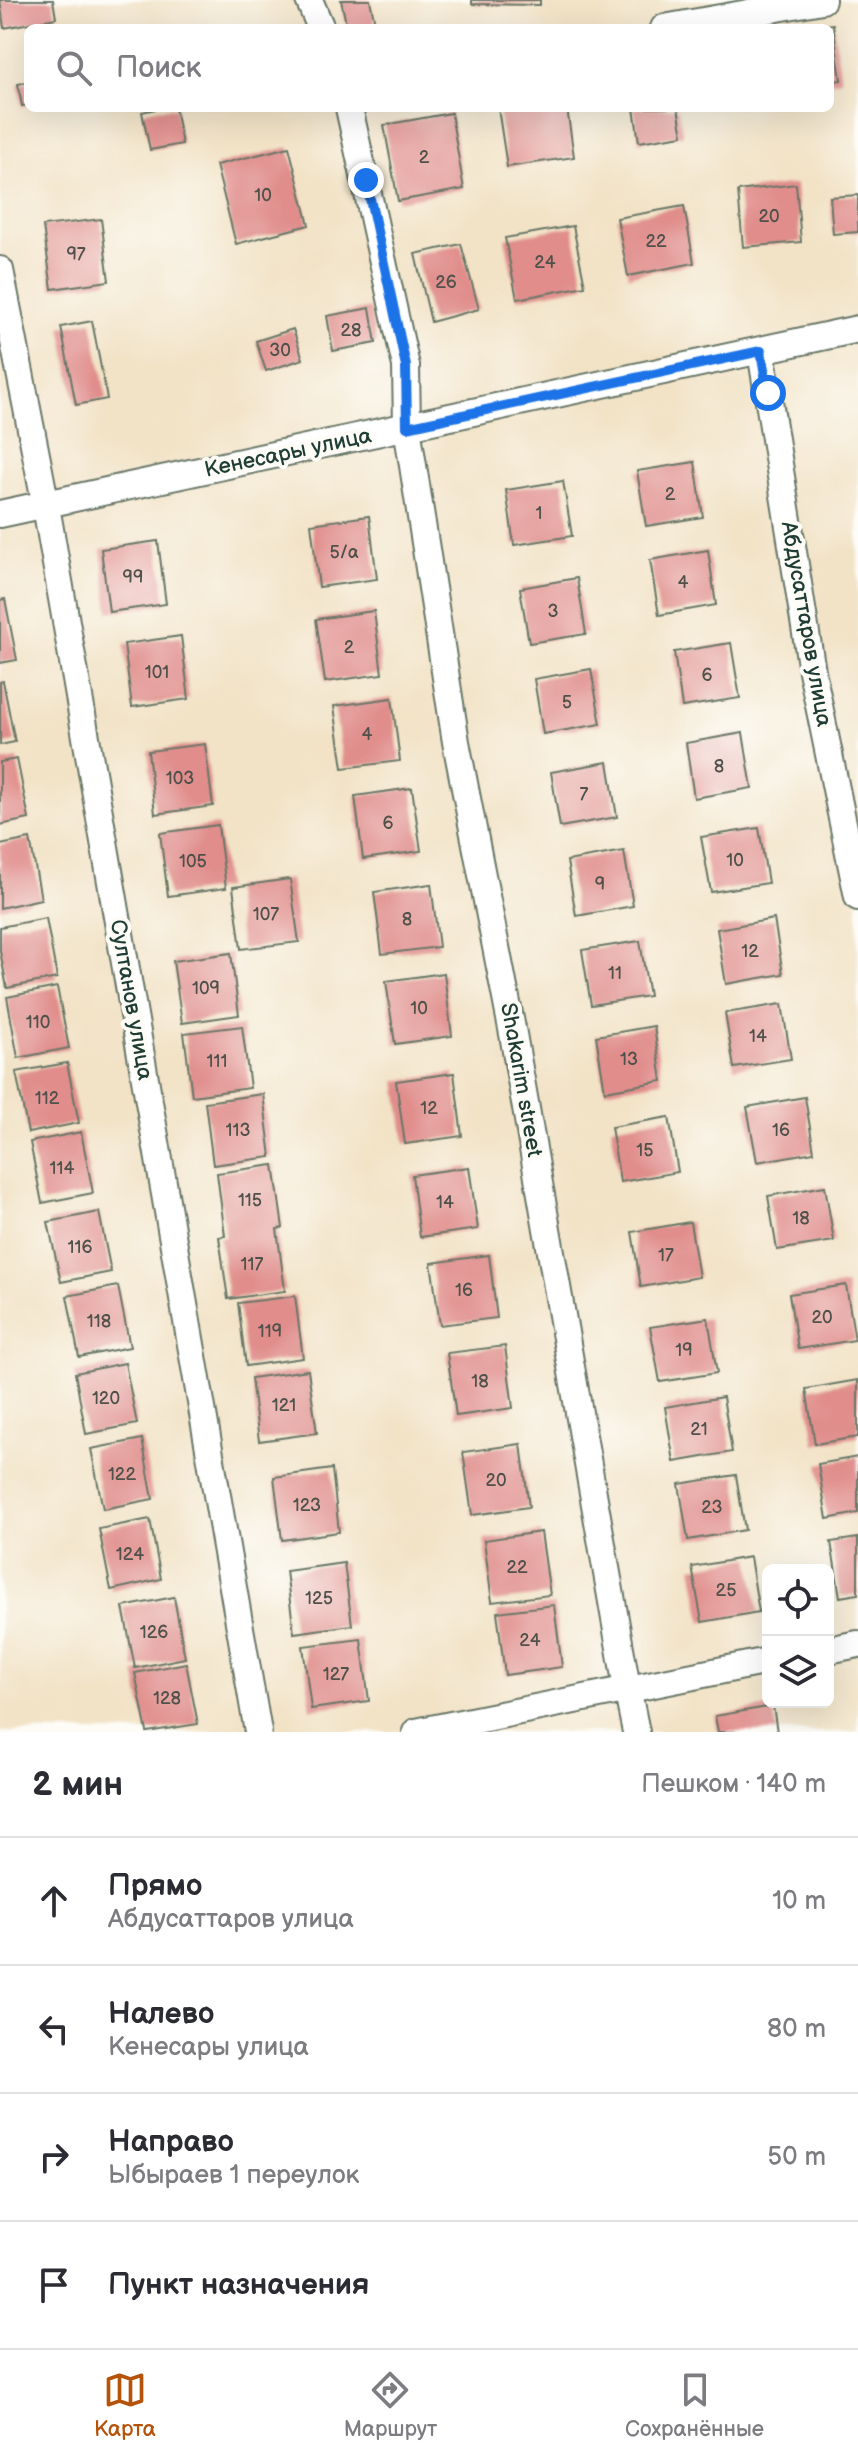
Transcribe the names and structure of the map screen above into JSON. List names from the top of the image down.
{
  "streets": {
    "street": [
      "Кенесары улица",
      "Абдусаттаров улица",
      "Султанов улица",
      "Shakarim street"
    ]
  },
  "crossings": [
    ["Кенесары улица", "Абдусаттаров улица"],
    ["Кенесары улица", "Султанов улица"],
    ["Кенесары улица", "Shakarim street"]
  ],
  "house_numbers": [
    "2",
    "10",
    "20",
    "22",
    "97",
    "24",
    "26",
    "28",
    "30",
    "2",
    "1",
    "5/а",
    "99",
    "4",
    "3",
    "2",
    "101",
    "6",
    "5",
    "4",
    "8",
    "103",
    "7",
    "6",
    "10",
    "105",
    "9",
    "107",
    "8",
    "12",
    "11",
    "109",
    "10",
    "110",
    "14",
    "13",
    "111",
    "112",
    "12",
    "113",
    "16",
    "15",
    "114",
    "115",
    "14",
    "18",
    "116",
    "17",
    "117",
    "16",
    "20",
    "118",
    "119",
    "19",
    "18",
    "120",
    "121",
    "21",
    "122",
    "20",
    "123",
    "23",
    "124",
    "22",
    "25",
    "125",
    "126",
    "24",
    "127",
    "128"
  ],
  "page": {
    "search": "Поиск",
    "heading": ["2 мин", "Пешком · 140 m"],
    "list": [
      ["Прямо", "Абдусаттаров улица", "10 m"],
      ["Налево", "Кенесары улица", "80 m"],
      ["Направо", "Ыбыраев 1 переулок", "50 m"],
      "Пункт назначения"
    ],
    "nav": ["Карта", "Маршрут", "Сохранённые"]
  }
}
